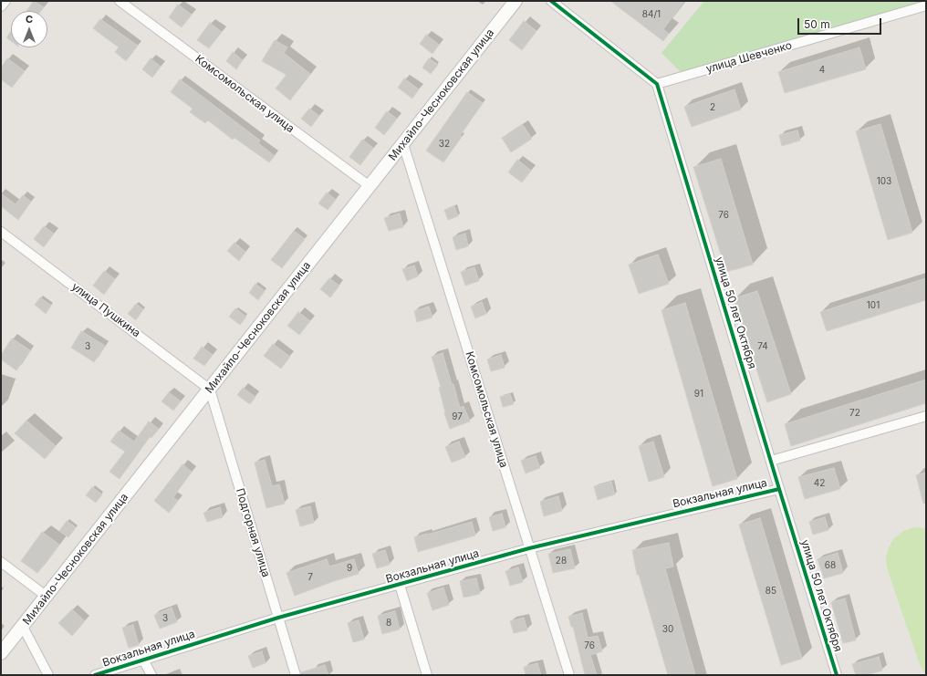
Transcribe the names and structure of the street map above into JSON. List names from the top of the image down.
{
  "streets": {
    "main road": ["Михайло-Чесноковская улица"],
    "street": [
      "улица Шевченко",
      "Комсомольская улица",
      "улица Пушкина",
      "улица 50 лет Октября",
      "Вокзальная улица",
      "Подгорная улица"
    ]
  },
  "crossings": [
    ["улица Шевченко", "улица 50 лет Октября"],
    ["Комсомольская улица", "Михайло-Чесноковская улица"],
    ["Комсомольская улица", "Вокзальная улица"],
    ["Михайло-Чесноковская улица", "улица Пушкина"],
    ["Михайло-Чесноковская улица", "Подгорная улица"],
    ["улица Пушкина", "Подгорная улица"],
    ["улица 50 лет Октября", "Вокзальная улица"],
    ["Вокзальная улица", "Подгорная улица"]
  ],
  "house_numbers": [
    "84/1",
    "4",
    "2",
    "32",
    "103",
    "76",
    "101",
    "3",
    "74",
    "91",
    "72",
    "97",
    "42",
    "28",
    "68",
    "9",
    "7",
    "85",
    "3",
    "8",
    "30",
    "76"
  ],
  "scale_bar": "50 m",
  "north": "top"
}
